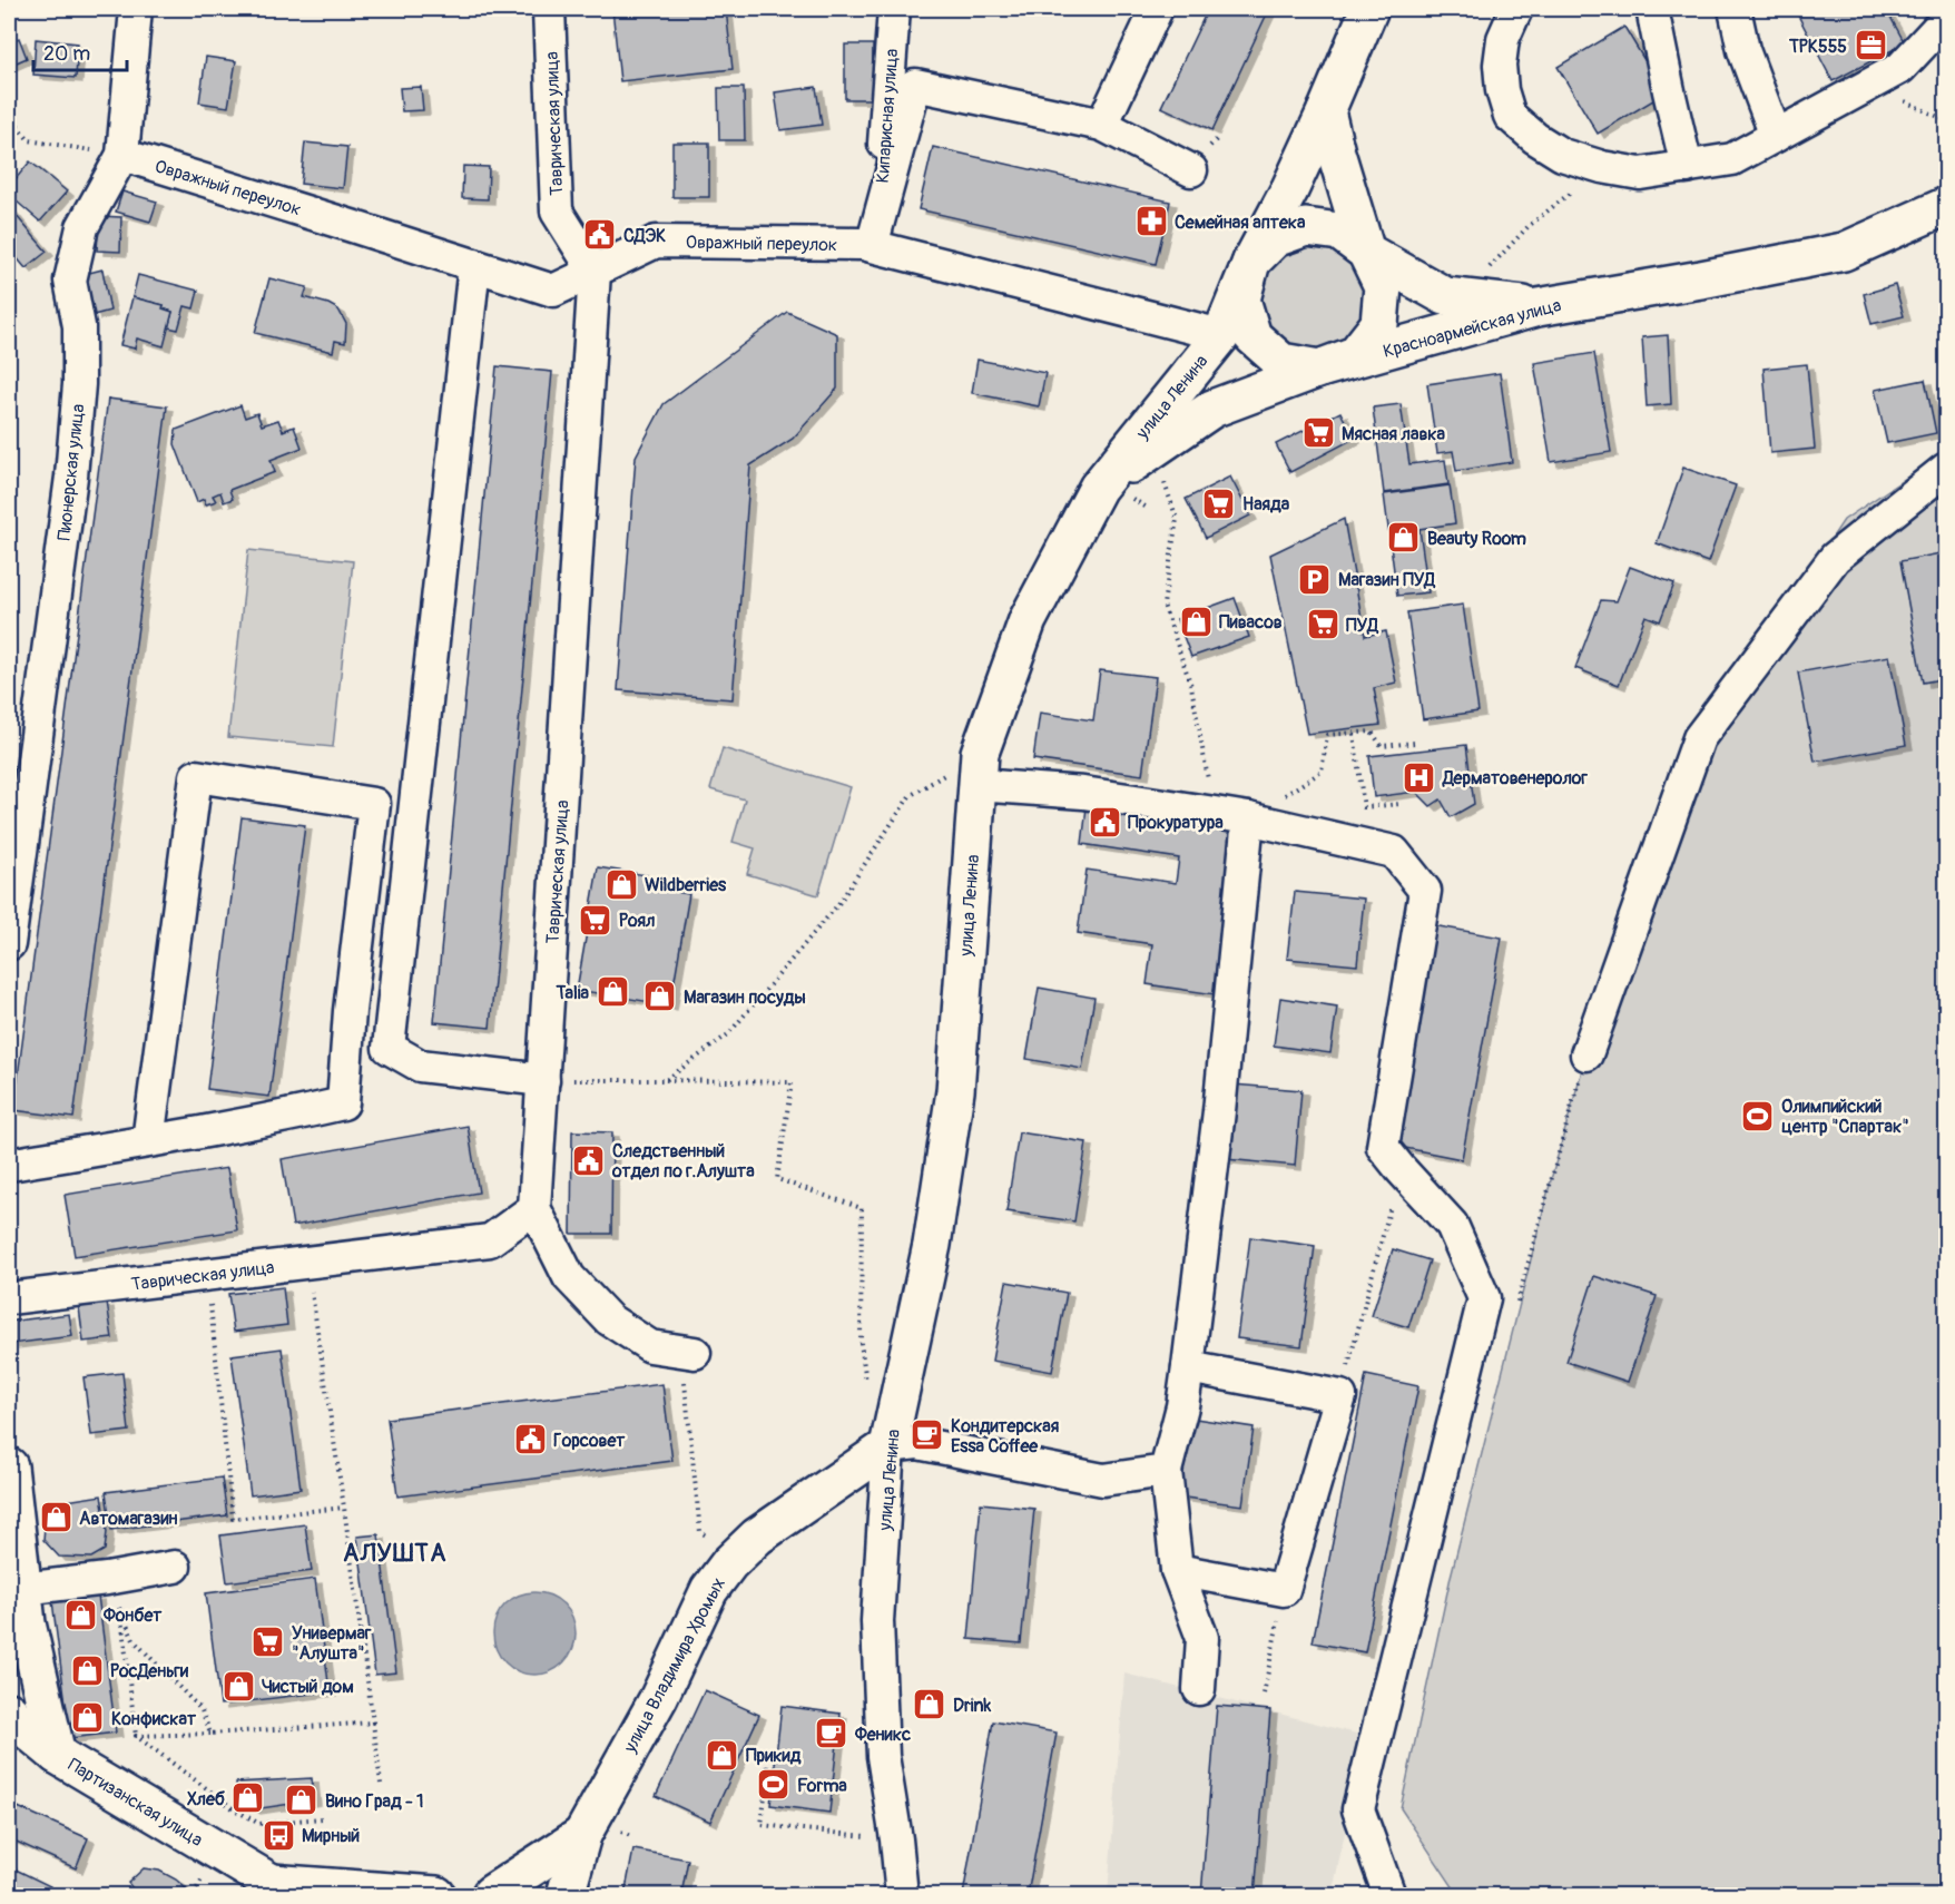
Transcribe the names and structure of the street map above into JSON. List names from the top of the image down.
{
  "streets": {
    "main road": [
      "Красноармейская улица",
      "улица Ленина",
      "улица Владимира Хромых",
      "Партизанская улица"
    ],
    "street": [
      "Кипарисная улица",
      "Таврическая улица",
      "Овражный переулок",
      "Пионерская улица"
    ]
  },
  "crossings": [
    ["Кипарисная улица", "Овражный переулок"],
    ["Таврическая улица", "Овражный переулок"],
    ["Овражный переулок", "улица Ленина"],
    ["Овражный переулок", "Пионерская улица"],
    ["Красноармейская улица", "улица Ленина"],
    ["улица Ленина", "улица Владимира Хромых"]
  ],
  "districts": ["АЛУШТА"],
  "places": {
    "office": ["ТРК555"],
    "pharmacy": ["Семейная аптека"],
    "public building": [
      "СДЭК",
      "Прокуратура",
      "Следственный отдел по г.Алушта",
      "Горсовет"
    ],
    "supermarket": [
      "Мясная лавка",
      "Наяда",
      "ПУД",
      "Роял",
      "Универмаг \"Алушта\""
    ],
    "shop": [
      "Beauty Room",
      "Пивасов",
      "Wildberries",
      "Talia",
      "Магазин посуды",
      "Автомагазин",
      "Фонбет",
      "РосДеньги",
      "Чистый дом",
      "Drink",
      "Конфискат",
      "Прикид",
      "Хлеб",
      "Вино Град - 1"
    ],
    "parking": ["Магазин ПУД"],
    "hospital": ["Дерматовенеролог"],
    "sports": ["Олимпийский центр \"Спартак\"", "Forma"],
    "cafe": ["Кондитерская Essa Coffee", "Феникс"],
    "bus stop": ["Мирный"]
  },
  "scale_bar": "20 m"
}
